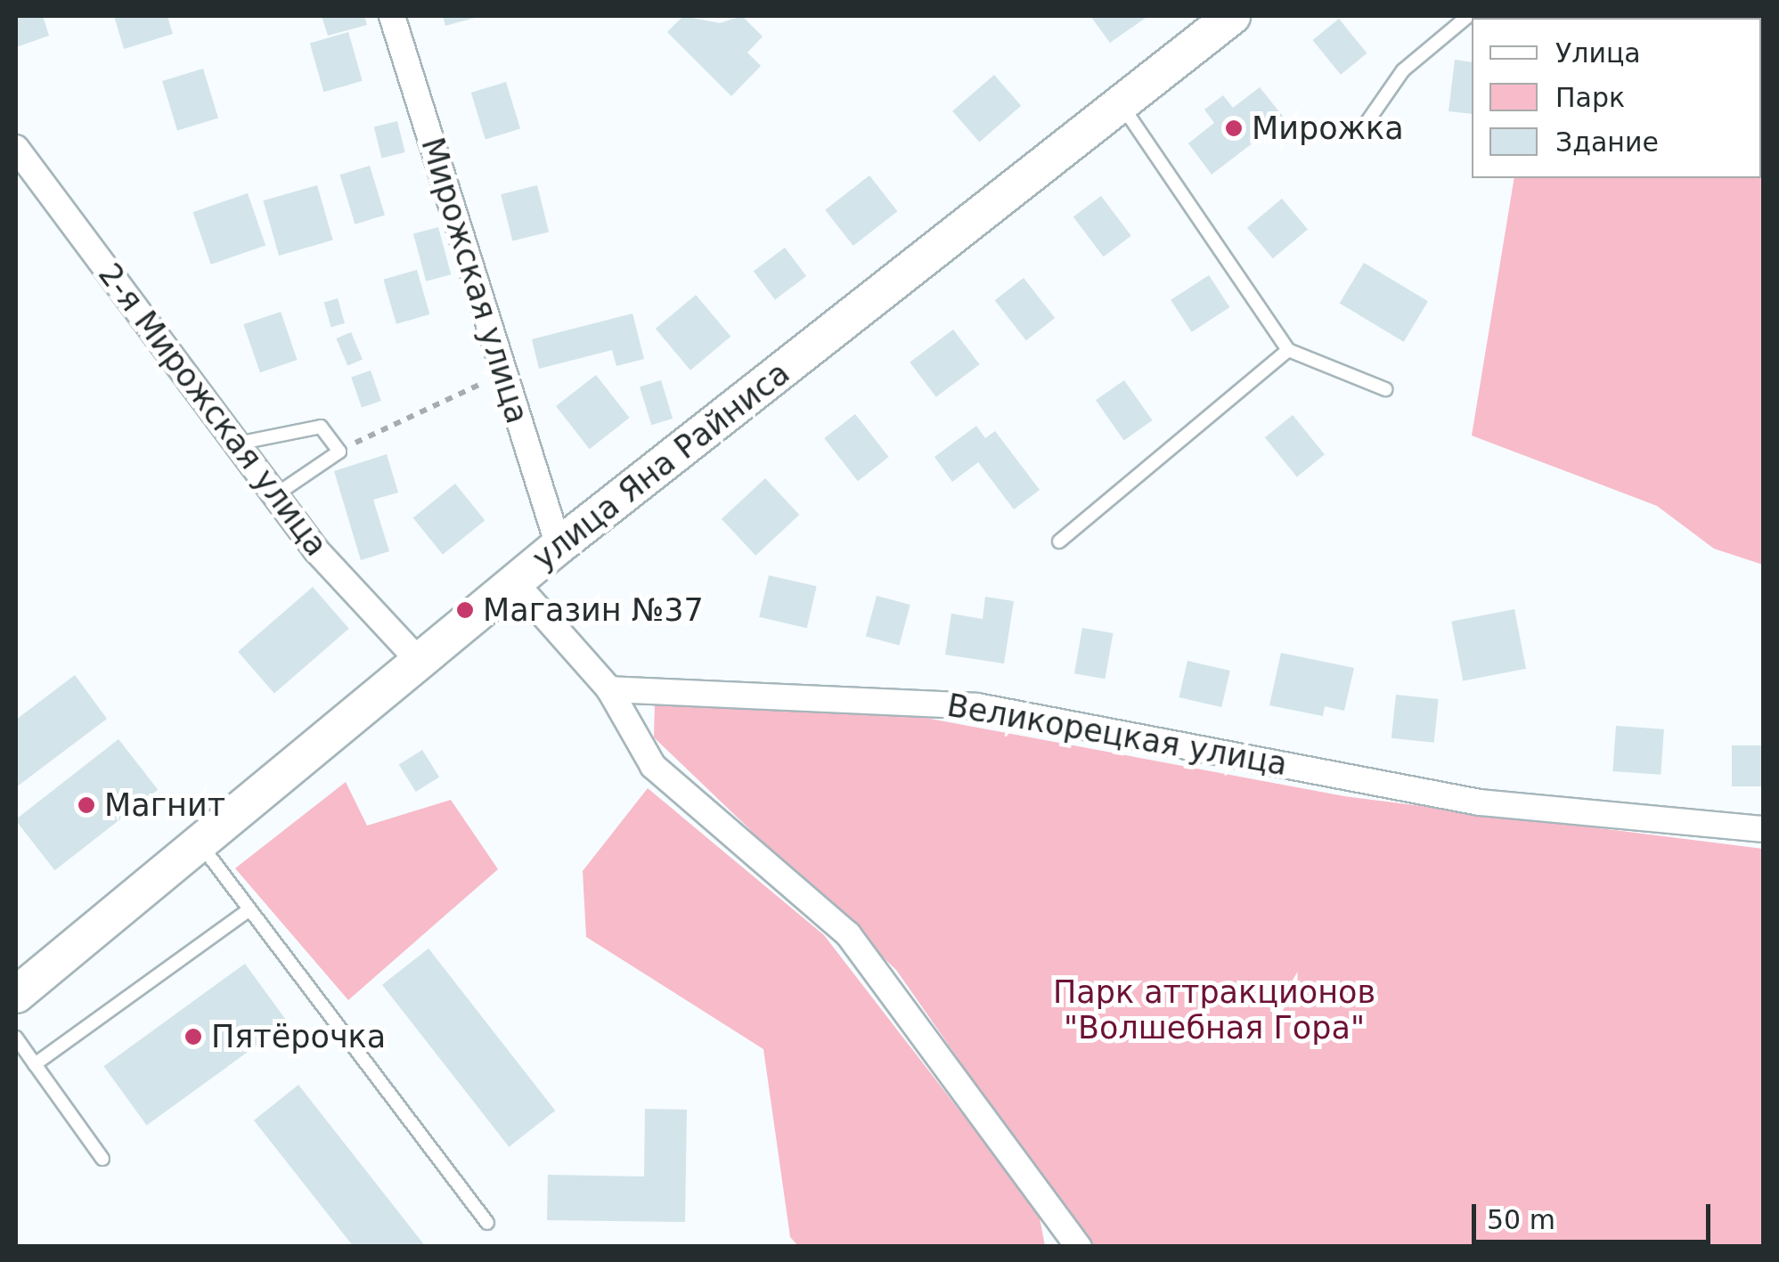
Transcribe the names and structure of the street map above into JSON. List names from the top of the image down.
{
  "streets": {
    "street": [
      "Мирожская улица",
      "2-я Мирожская улица",
      "улица Яна Райниса",
      "Великорецкая улица"
    ]
  },
  "crossings": [
    ["Мирожская улица", "улица Яна Райниса"],
    ["2-я Мирожская улица", "улица Яна Райниса"]
  ],
  "parks": ["Парк аттракционов \"Волшебная Гора\""],
  "places": [
    "Мирожка",
    "Магазин №37",
    "Магнит",
    "Пятёрочка"
  ],
  "legend": ["Улица", "Парк", "Здание"],
  "scale_bar": "50 m"
}
